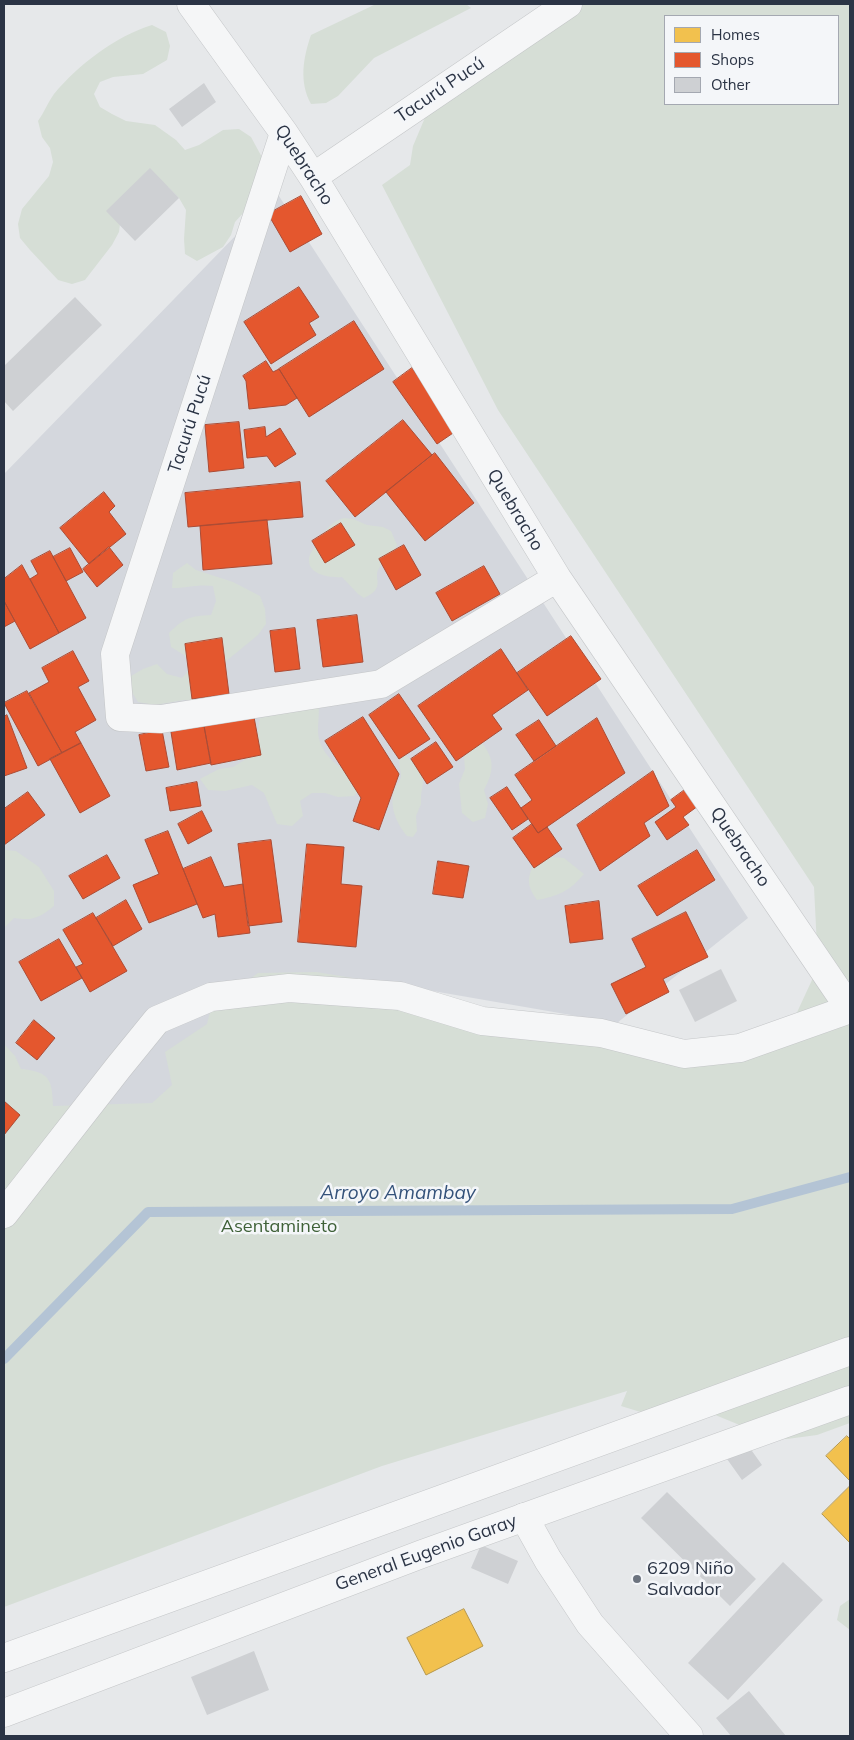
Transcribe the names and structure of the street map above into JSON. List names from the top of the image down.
{
  "streets": {
    "street": ["Tacurú Pucú", "Quebracho", "General Eugenio Garay"]
  },
  "crossings": [
    ["Tacurú Pucú", "Quebracho"]
  ],
  "water": ["Arroyo Amambay"],
  "parks": ["Asentamineto"],
  "places": ["6209 Niño Salvador"],
  "legend": ["Homes", "Shops", "Other"]
}
